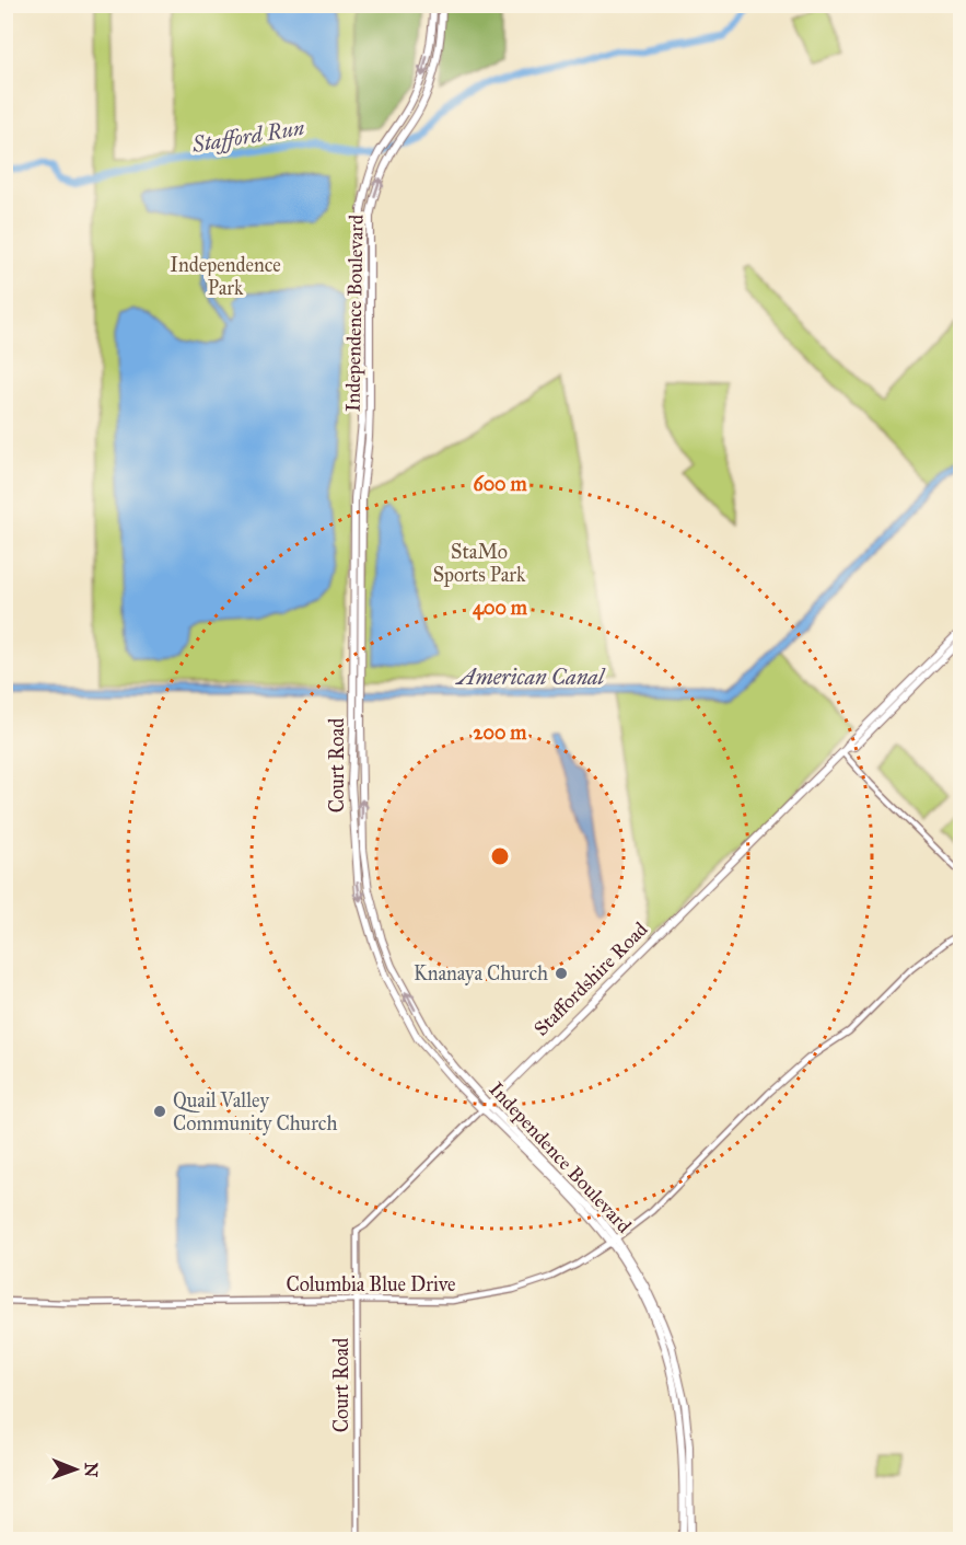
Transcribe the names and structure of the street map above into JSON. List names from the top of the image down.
{
  "streets": {
    "main road": ["Independence Boulevard", "Court Road", "Staffordshire Road"],
    "street": ["Columbia Blue Drive"]
  },
  "crossings": [
    ["Independence Boulevard", "Court Road"],
    ["Independence Boulevard", "Staffordshire Road"],
    ["Independence Boulevard", "Columbia Blue Drive"],
    ["Court Road", "Staffordshire Road"],
    ["Court Road", "Columbia Blue Drive"]
  ],
  "water": ["Stafford Run", "American Canal"],
  "parks": ["Independence Park", "StaMo Sports Park"],
  "places": ["Knanaya Church", "Quail Valley Community Church"],
  "north": "right",
  "rings": ["600 m", "400 m", "200 m"]
}
